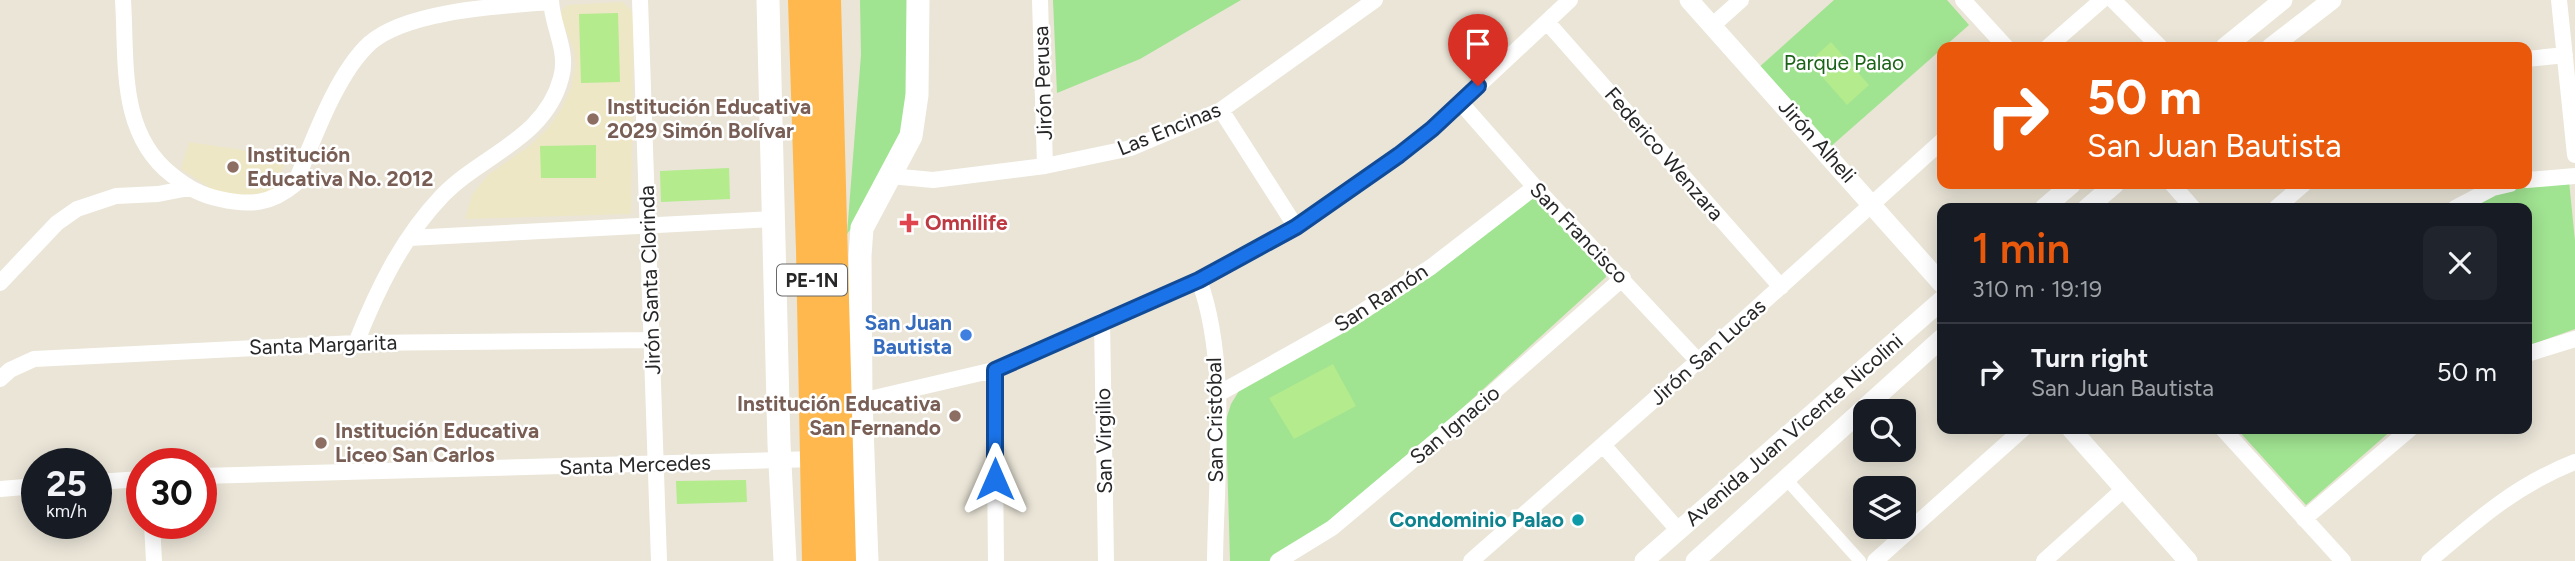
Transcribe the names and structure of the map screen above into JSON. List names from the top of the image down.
{
  "streets": {
    "highway": ["PE-1N"],
    "street": [
      "Jirón Perusa",
      "Las Encinas",
      "Jirón Alheli",
      "Federico Wenzara",
      "San Francisco",
      "Jirón Santa Clorinda",
      "San Ramón",
      "Santa Margarita",
      "Jirón San Lucas",
      "San Cristóbal",
      "San Ignacio",
      "Avenida Juan Vicente Nicolini",
      "San Virgilio",
      "Santa Mercedes"
    ]
  },
  "crossings": [
    ["Jirón Perusa", "Las Encinas"],
    ["Jirón Alheli", "Jirón San Lucas"],
    ["Federico Wenzara", "Jirón San Lucas"],
    ["San Francisco", "San Ramón"],
    ["San Francisco", "Jirón San Lucas"],
    ["San Francisco", "San Ignacio"],
    ["Jirón Santa Clorinda", "Santa Margarita"],
    ["Jirón Santa Clorinda", "Santa Mercedes"],
    ["PE-1N", "Santa Mercedes"],
    ["San Ramón", "San Cristóbal"]
  ],
  "parks": ["Parque Palao"],
  "places": {
    "other": [
      "Institución Educativa 2029 Simón Bolívar",
      "Institución Educativa No. 2012",
      "San Juan Bautista",
      "Institución Educativa San Fernando",
      "Institución Educativa Liceo San Carlos",
      "Condominio Palao"
    ],
    "health": ["Omnilife"]
  },
  "page": {
    "turn": ["50 m", "San Juan Bautista"],
    "heading": ["1 min", "310 m · 19:19"],
    "list": [
      {
        "name": "Turn right",
        "note": "San Juan Bautista",
        "value": "50 m"
      }
    ],
    "speed": "25 km/h",
    "limit": "30"
  }
}
